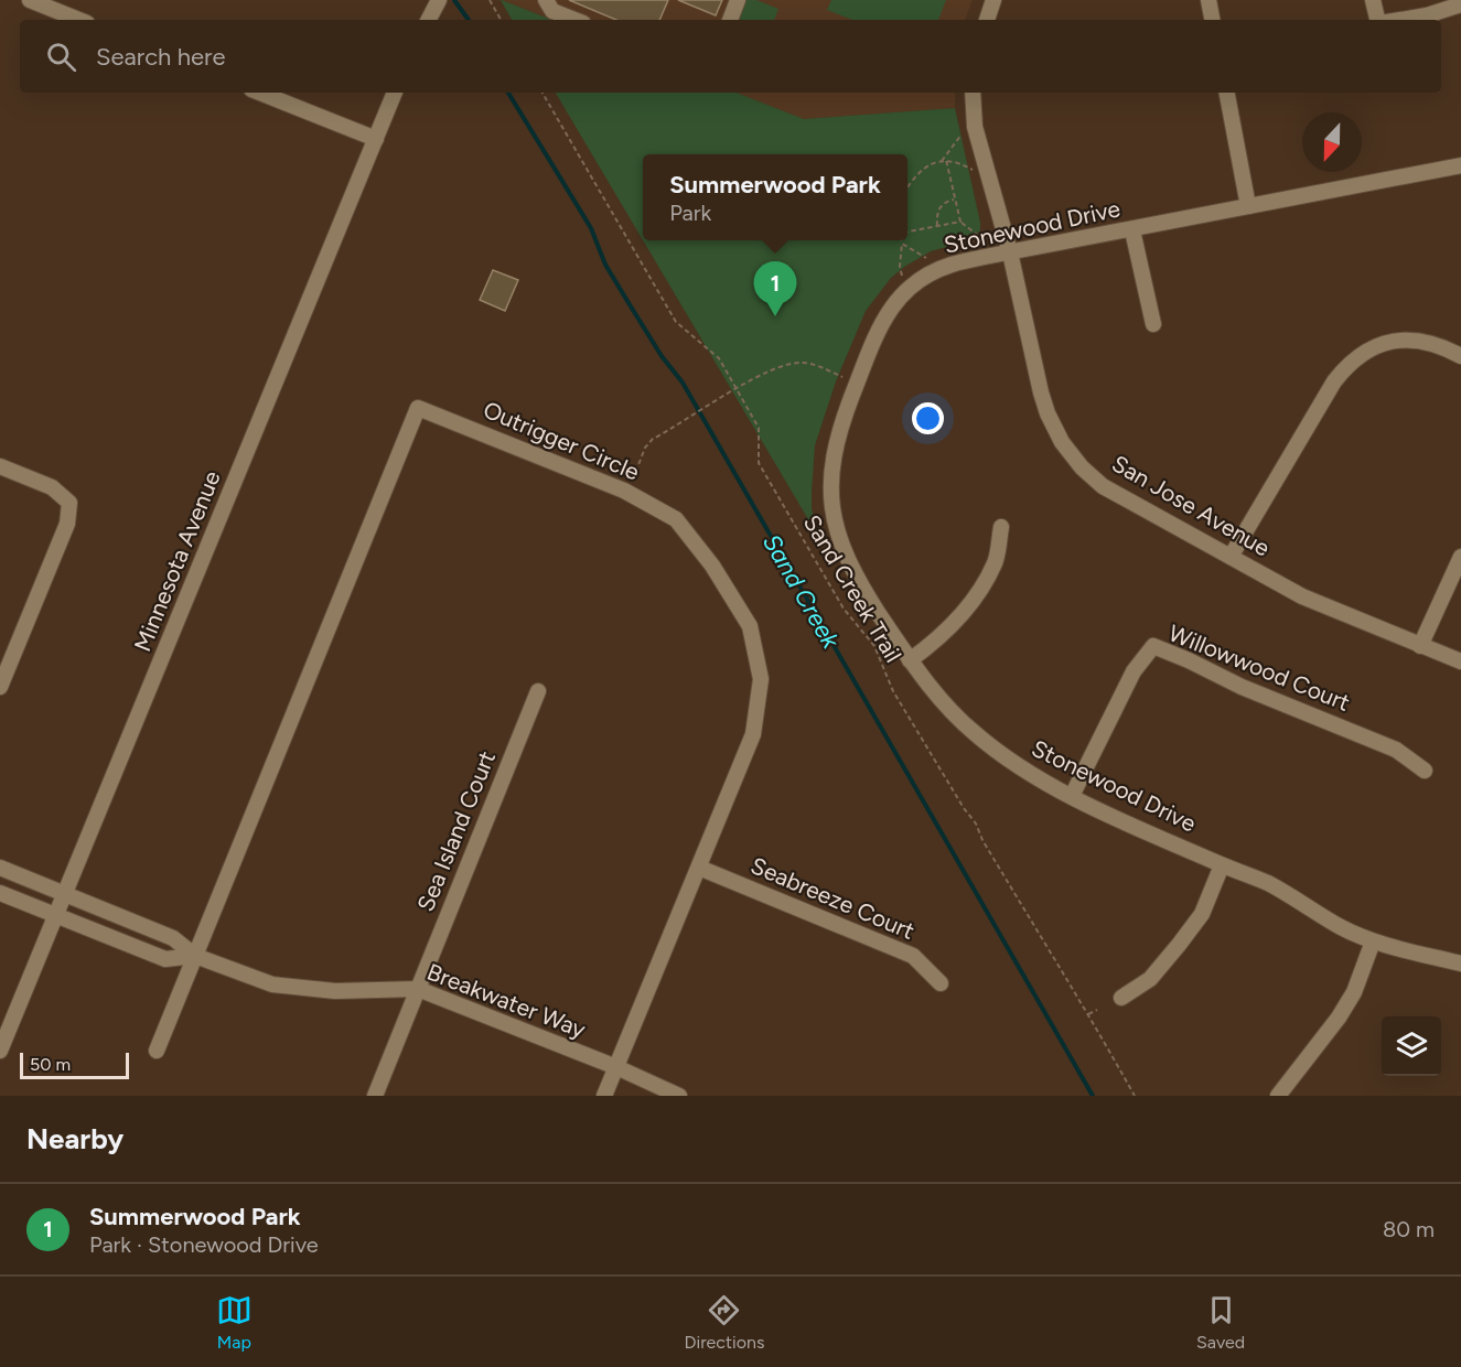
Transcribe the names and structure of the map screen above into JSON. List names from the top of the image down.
{
  "streets": {
    "street": [
      "Stonewood Drive",
      "Outrigger Circle",
      "San Jose Avenue",
      "Minnesota Avenue",
      "Willowwood Court",
      "Sea Island Court",
      "Seabreeze Court",
      "Breakwater Way"
    ],
    "path": ["Sand Creek Trail"]
  },
  "crossings": [
    ["Stonewood Drive", "San Jose Avenue"],
    ["Stonewood Drive", "Willowwood Court"],
    ["Outrigger Circle", "Seabreeze Court"],
    ["Outrigger Circle", "Breakwater Way"],
    ["Minnesota Avenue", "Breakwater Way"],
    ["Sea Island Court", "Breakwater Way"]
  ],
  "water": ["Sand Creek"],
  "scale_bar": "50 m",
  "north": "bottom",
  "page": {
    "search": "Search here",
    "popup": ["Summerwood Park", "Park"],
    "pins": "1",
    "scale": "50 m",
    "heading": "Nearby",
    "list": [
      {
        "mark": "1",
        "name": "Summerwood Park",
        "note": "Park · Stonewood Drive",
        "value": "80 m"
      }
    ],
    "nav": ["Map", "Directions", "Saved"]
  }
}
